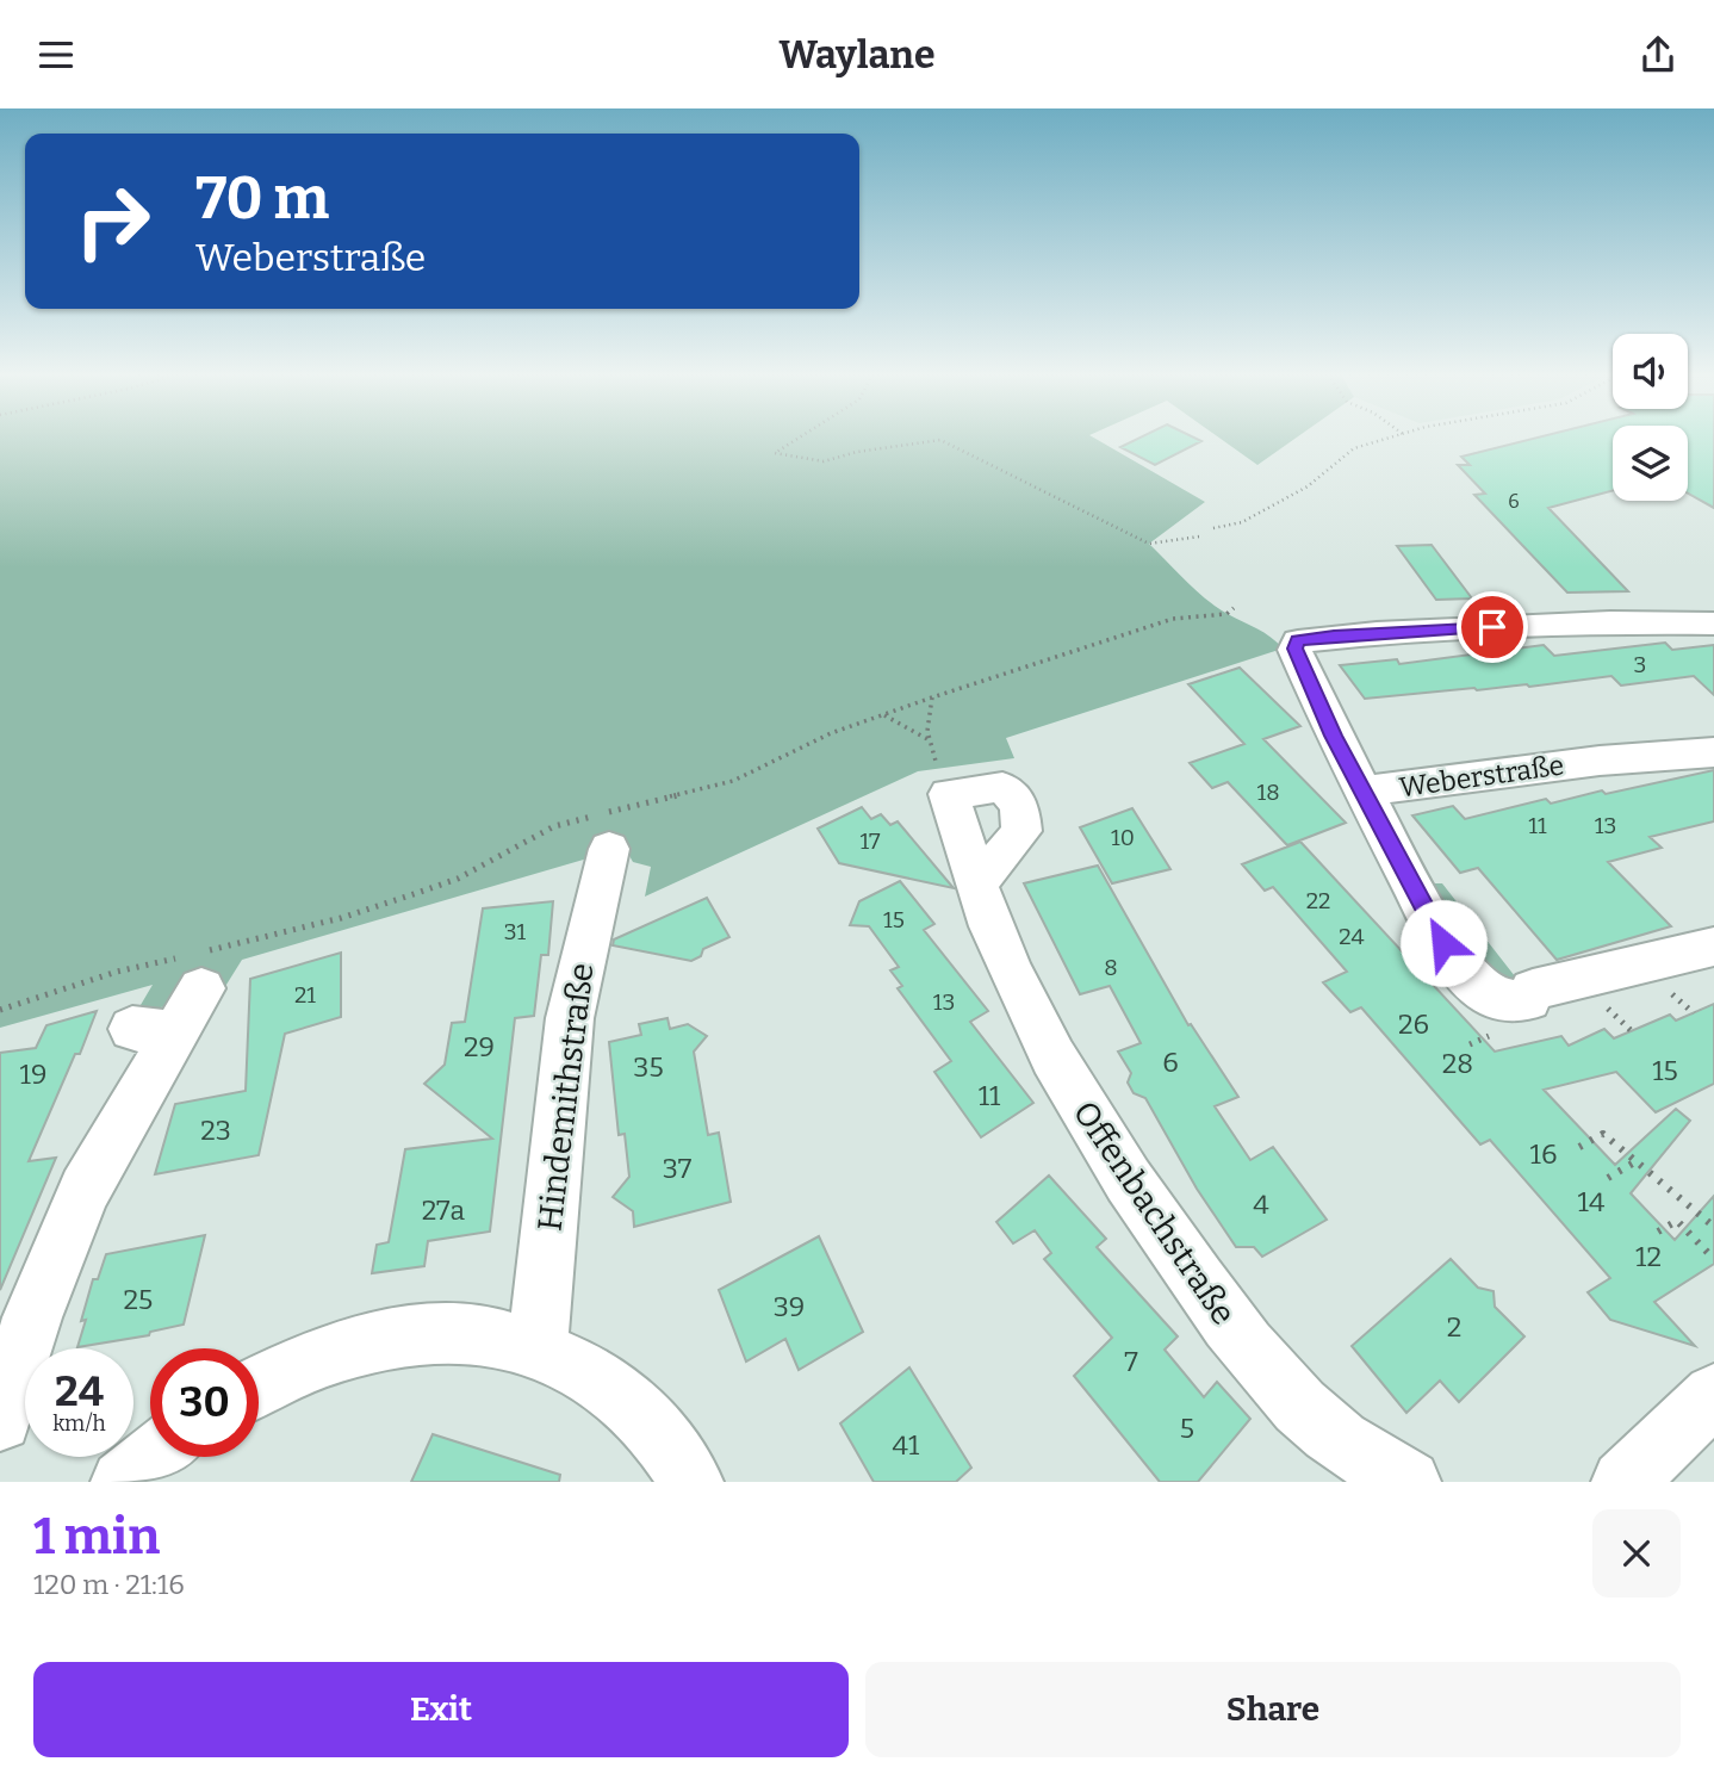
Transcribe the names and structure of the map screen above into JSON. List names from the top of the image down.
{
  "streets": {
    "street": ["Weberstraße", "Hindemithstraße", "Offenbachstraße"]
  },
  "house_numbers": [
    "6",
    "3",
    "18",
    "11",
    "13",
    "10",
    "17",
    "22",
    "15",
    "31",
    "24",
    "8",
    "21",
    "13",
    "26",
    "29",
    "6",
    "28",
    "35",
    "15",
    "19",
    "11",
    "23",
    "16",
    "37",
    "14",
    "4",
    "27a",
    "12",
    "25",
    "39",
    "2",
    "7",
    "5",
    "41"
  ],
  "page": {
    "header": "Waylane",
    "turn": ["70 m", "Weberstraße"],
    "speed": "24 km/h",
    "limit": "30",
    "heading": ["1 min", "120 m · 21:16"],
    "buttons": ["Exit", "Share"]
  }
}
